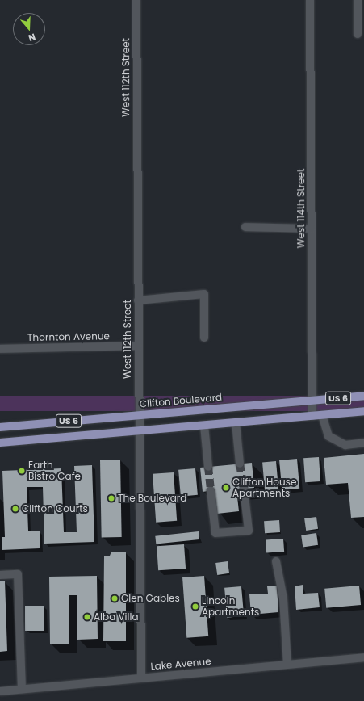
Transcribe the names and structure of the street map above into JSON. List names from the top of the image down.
{
  "streets": {
    "main road": ["US 6", "Clifton Boulevard"],
    "street": [
      "West 112th Street",
      "West 114th Street",
      "Thornton Avenue",
      "Lake Avenue"
    ]
  },
  "crossings": [
    ["West 112th Street", "Thornton Avenue"],
    ["West 112th Street", "US 6"],
    ["West 112th Street", "Clifton Boulevard"],
    ["West 112th Street", "Lake Avenue"],
    ["West 114th Street", "US 6"],
    ["West 114th Street", "Clifton Boulevard"]
  ],
  "places": [
    "Earth Bistro Cafe",
    "Clifton House Apartments",
    "The Boulevard",
    "Clifton Courts",
    "Glen Gables",
    "Lincoln Apartments",
    "Alba Villa"
  ],
  "north": "bottom"
}
